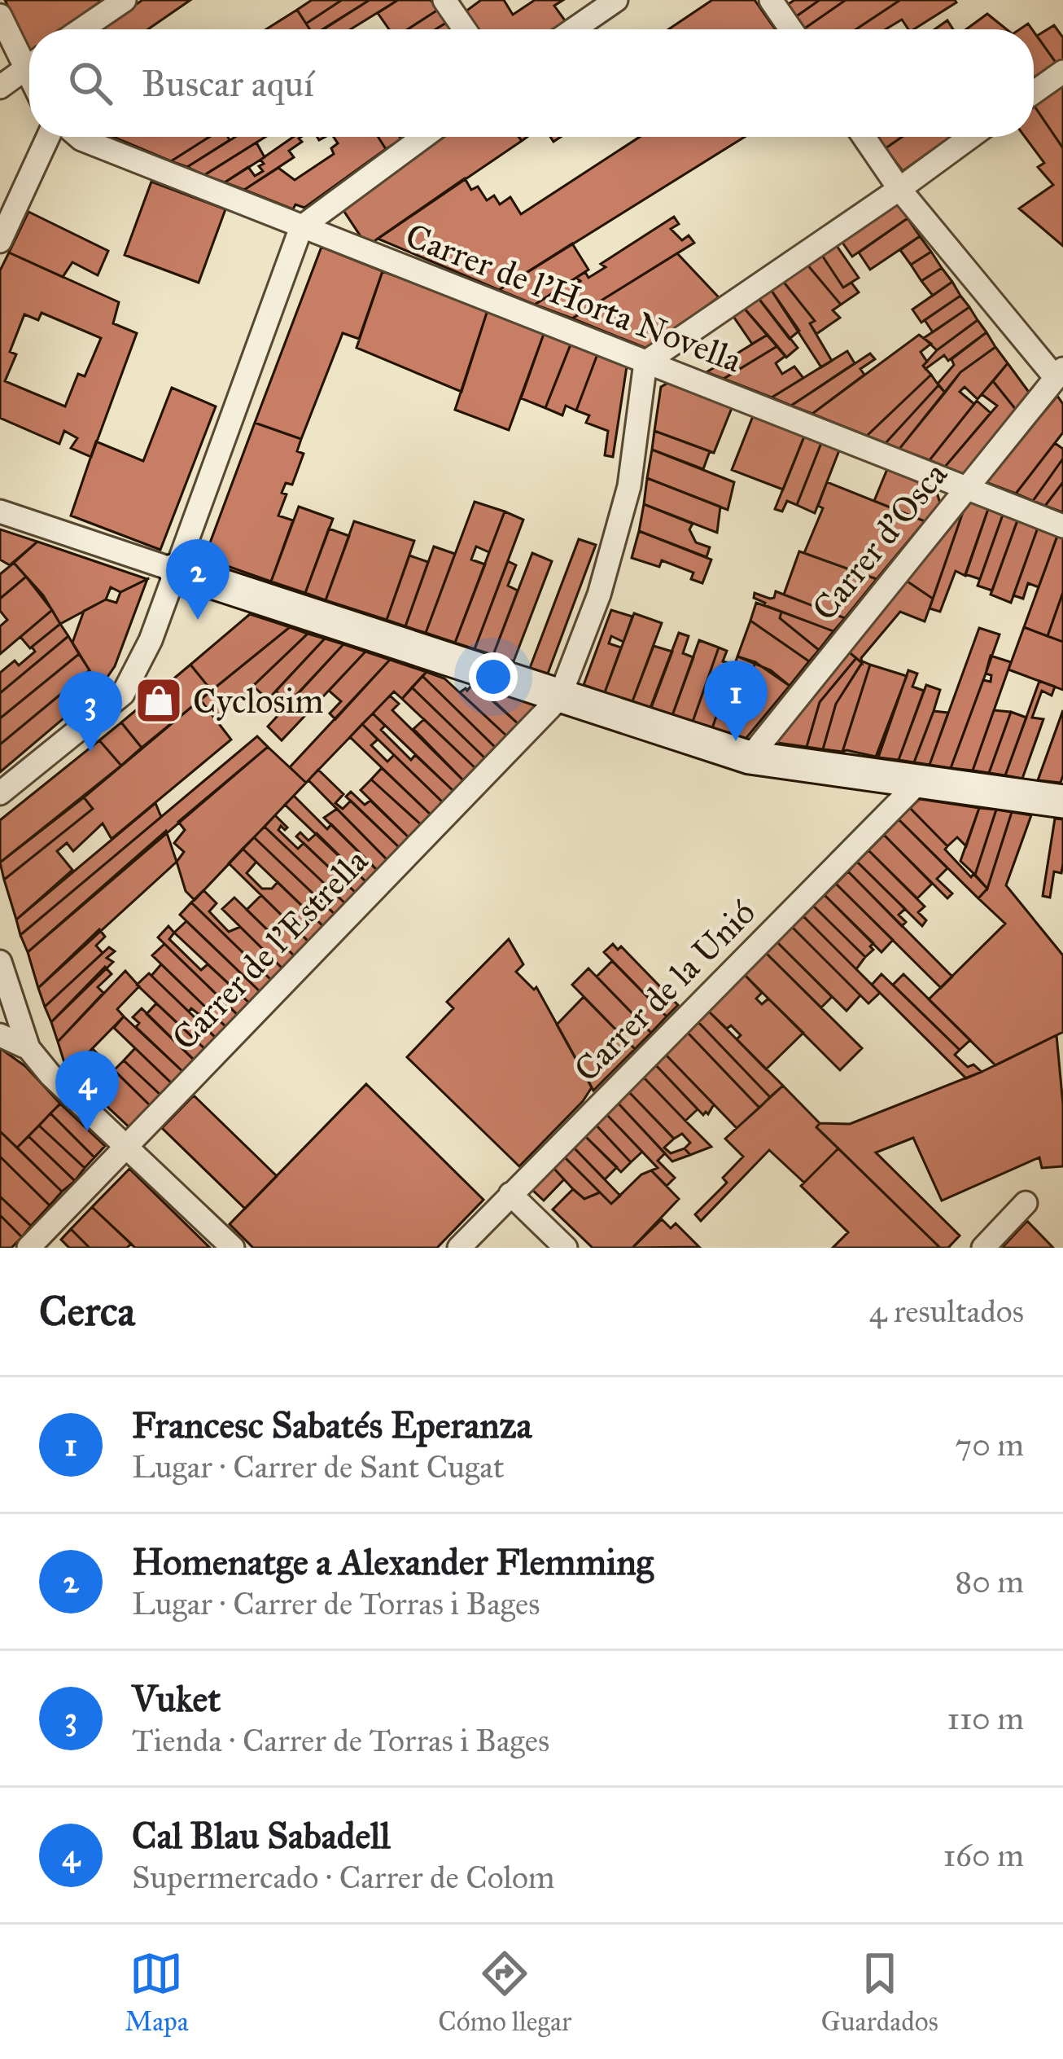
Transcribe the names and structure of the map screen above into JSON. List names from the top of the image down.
{
  "streets": {
    "street": [
      "Carrer de l'Horta Novella",
      "Carrer d'Osca",
      "Carrer de l'Estrella",
      "Carrer de la Unió"
    ]
  },
  "crossings": [
    ["Carrer de l'Horta Novella", "Carrer d'Osca"]
  ],
  "places": {
    "shop": ["Cyclosim"]
  },
  "page": {
    "search": "Buscar aquí",
    "pins": [
      "2",
      "1",
      "3",
      "4"
    ],
    "heading": ["Cerca", "4 resultados"],
    "list": [
      {
        "mark": "1",
        "name": "Francesc Sabatés Eperanza",
        "note": "Lugar · Carrer de Sant Cugat",
        "value": "70 m"
      },
      {
        "mark": "2",
        "name": "Homenatge a Alexander Flemming",
        "note": "Lugar · Carrer de Torras i Bages",
        "value": "80 m"
      },
      {
        "mark": "3",
        "name": "Vuket",
        "note": "Tienda · Carrer de Torras i Bages",
        "value": "110 m"
      },
      {
        "mark": "4",
        "name": "Cal Blau Sabadell",
        "note": "Supermercado · Carrer de Colom",
        "value": "160 m"
      }
    ],
    "nav": ["Mapa", "Cómo llegar", "Guardados"]
  }
}
